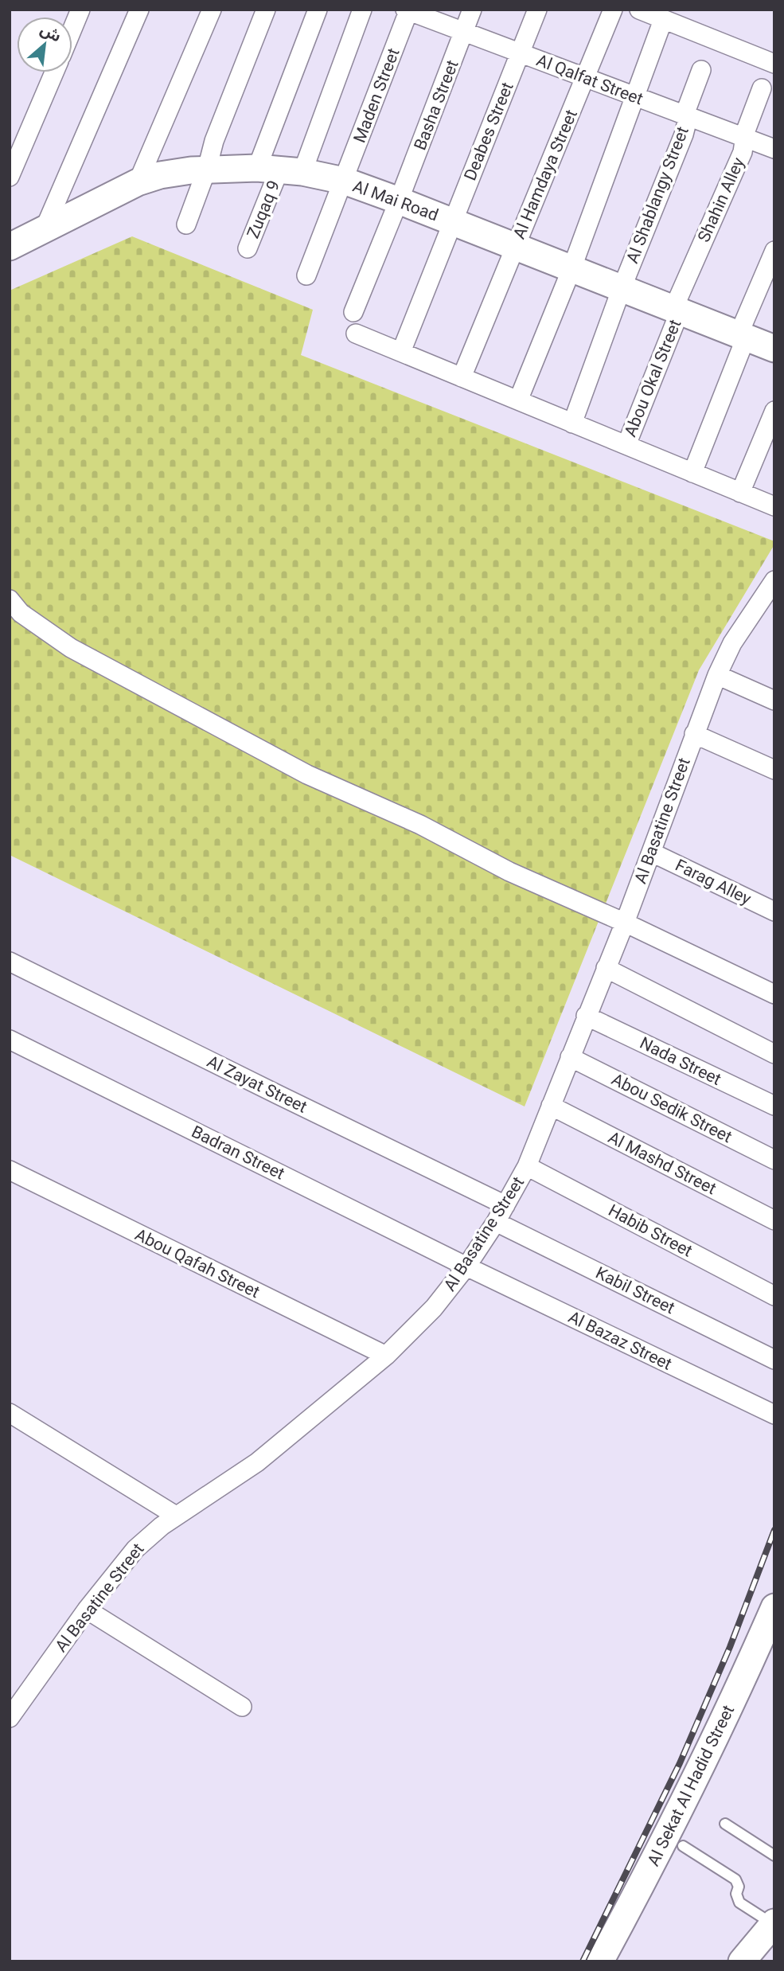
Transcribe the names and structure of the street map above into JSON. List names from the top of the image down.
{
  "streets": {
    "street": [
      "Al Qalfat Street",
      "Maden Street",
      "Basha Street",
      "Deabes Street",
      "Al Hamdaya Street",
      "Al Shablangy Street",
      "Shahin Alley",
      "Al Mai Road",
      "Zuqaq 9",
      "Abou Okal Street",
      "Al Basatine Street",
      "Farag Alley",
      "Nada Street",
      "Al Zayat Street",
      "Abou Sedik Street",
      "Badran Street",
      "Al Mashd Street",
      "Habib Street",
      "Abou Qafah Street",
      "Kabil Street",
      "Al Bazaz Street",
      "Al Sekat Al Hadid Street"
    ]
  },
  "crossings": [
    ["Al Qalfat Street", "Maden Street"],
    ["Al Qalfat Street", "Basha Street"],
    ["Al Qalfat Street", "Deabes Street"],
    ["Al Qalfat Street", "Al Hamdaya Street"],
    ["Al Qalfat Street", "Al Shablangy Street"],
    ["Al Qalfat Street", "Shahin Alley"],
    ["Maden Street", "Al Mai Road"],
    ["Basha Street", "Al Mai Road"],
    ["Deabes Street", "Al Mai Road"],
    ["Al Hamdaya Street", "Al Mai Road"],
    ["Al Shablangy Street", "Al Mai Road"],
    ["Shahin Alley", "Al Mai Road"],
    ["Shahin Alley", "Abou Okal Street"],
    ["Al Mai Road", "Zuqaq 9"],
    ["Al Mai Road", "Abou Okal Street"],
    ["Al Basatine Street", "Farag Alley"],
    ["Al Basatine Street", "Nada Street"],
    ["Al Basatine Street", "Al Zayat Street"],
    ["Al Basatine Street", "Abou Sedik Street"],
    ["Al Basatine Street", "Badran Street"],
    ["Al Basatine Street", "Al Mashd Street"],
    ["Al Basatine Street", "Habib Street"],
    ["Al Basatine Street", "Abou Qafah Street"],
    ["Al Basatine Street", "Kabil Street"],
    ["Al Basatine Street", "Al Bazaz Street"],
    ["Badran Street", "Al Bazaz Street"]
  ],
  "north": "top right"
}
